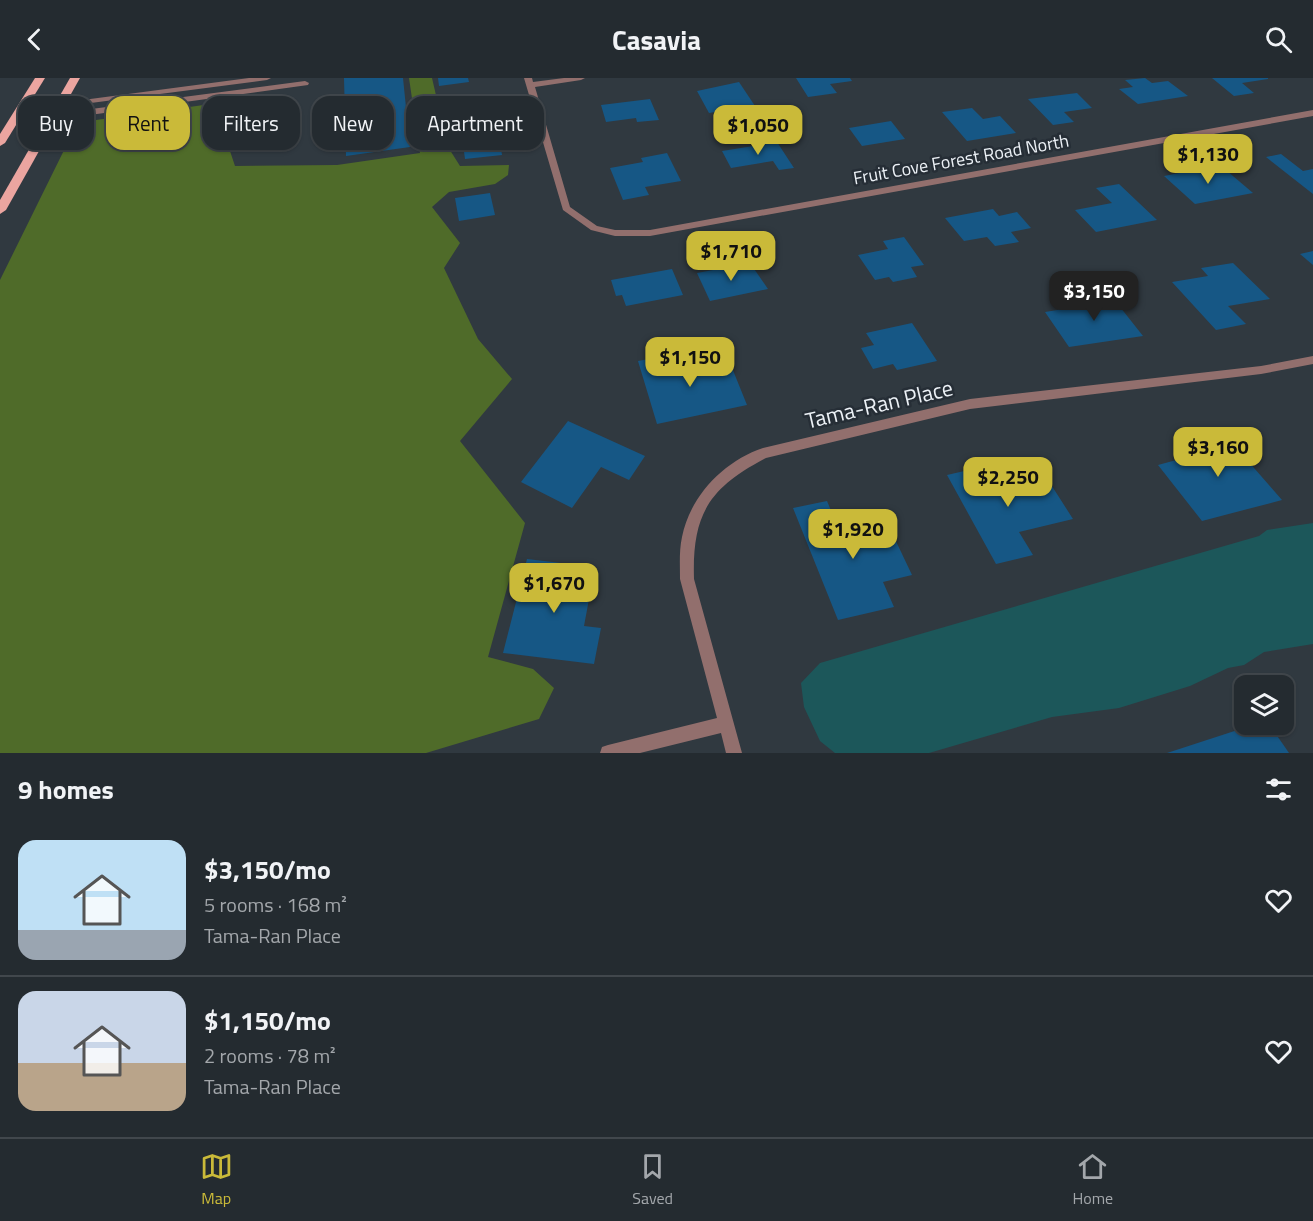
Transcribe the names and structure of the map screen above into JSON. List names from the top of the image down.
{
  "streets": {
    "street": ["Fruit Cove Forest Road North", "Tama-Ran Place"]
  },
  "page": {
    "header": "Casavia",
    "chip": [
      "Buy",
      "Rent",
      "Filters",
      "New",
      "Apartment"
    ],
    "price": [
      "$1,050",
      "$1,130",
      "$1,710",
      "$3,150",
      "$1,150",
      "$3,160",
      "$2,250",
      "$1,920",
      "$1,670"
    ],
    "heading": "9 homes",
    "list": [
      {
        "name": "$3,150/mo",
        "note": "5 rooms · 168 m² · Tama-Ran Place"
      },
      {
        "name": "$1,150/mo",
        "note": "2 rooms · 78 m² · Tama-Ran Place"
      }
    ],
    "tabs": ["Map", "Saved", "Home"]
  }
}
